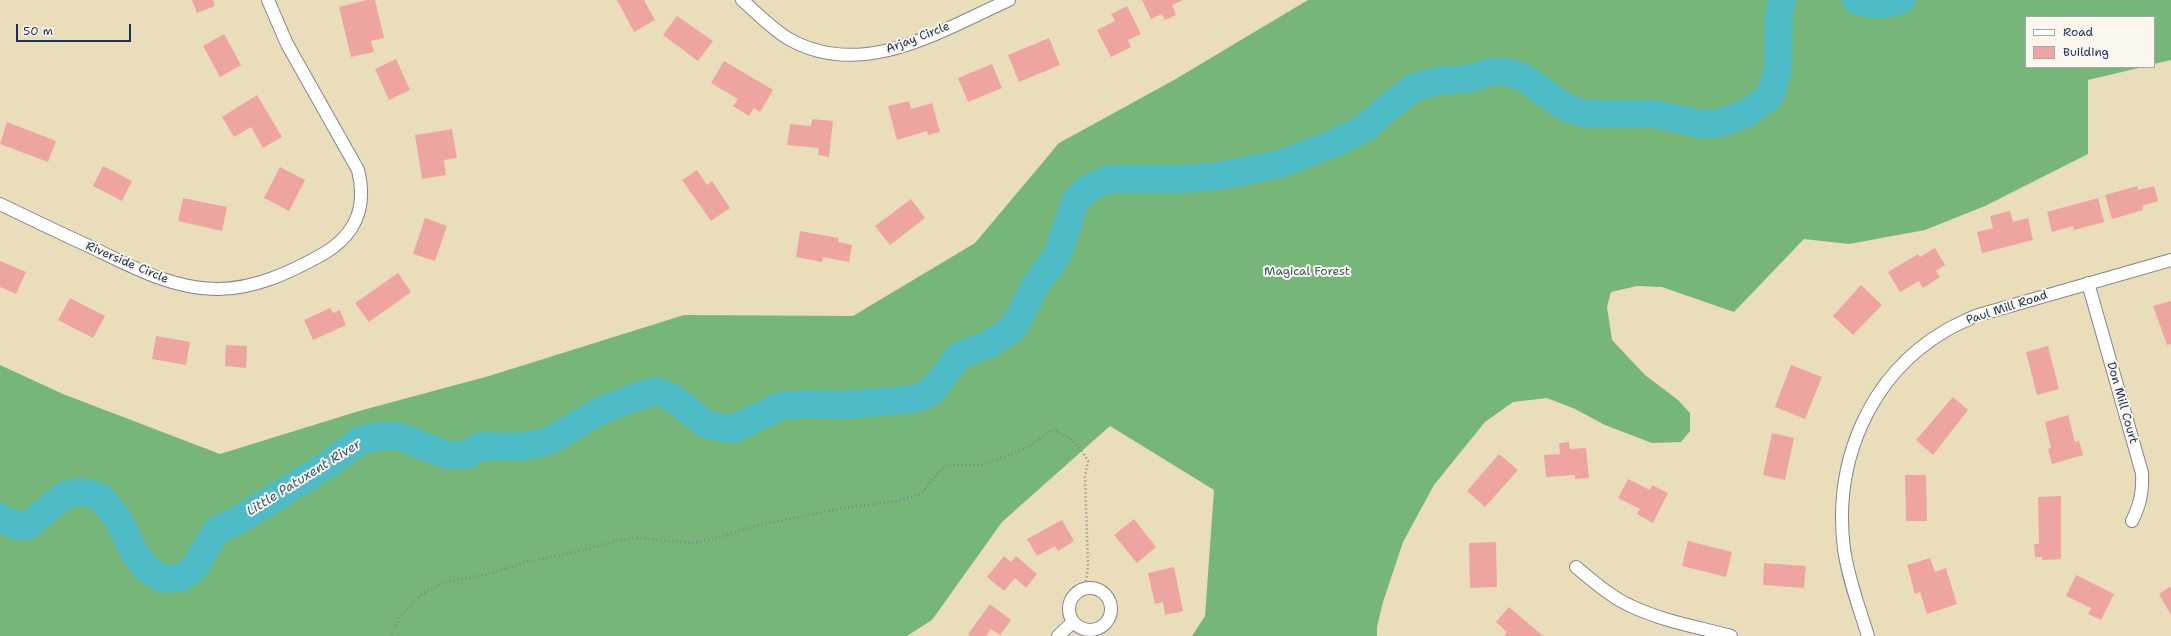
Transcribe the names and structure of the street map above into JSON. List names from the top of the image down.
{
  "streets": {
    "street": [
      "Arjay Circle",
      "Riverside Circle",
      "Paul Mill Road",
      "Don Mill Court"
    ]
  },
  "crossings": [
    ["Paul Mill Road", "Don Mill Court"]
  ],
  "water": ["Little Patuxent River"],
  "parks": ["Magical Forest"],
  "legend": ["Road", "Building"],
  "scale_bar": "50 m"
}
